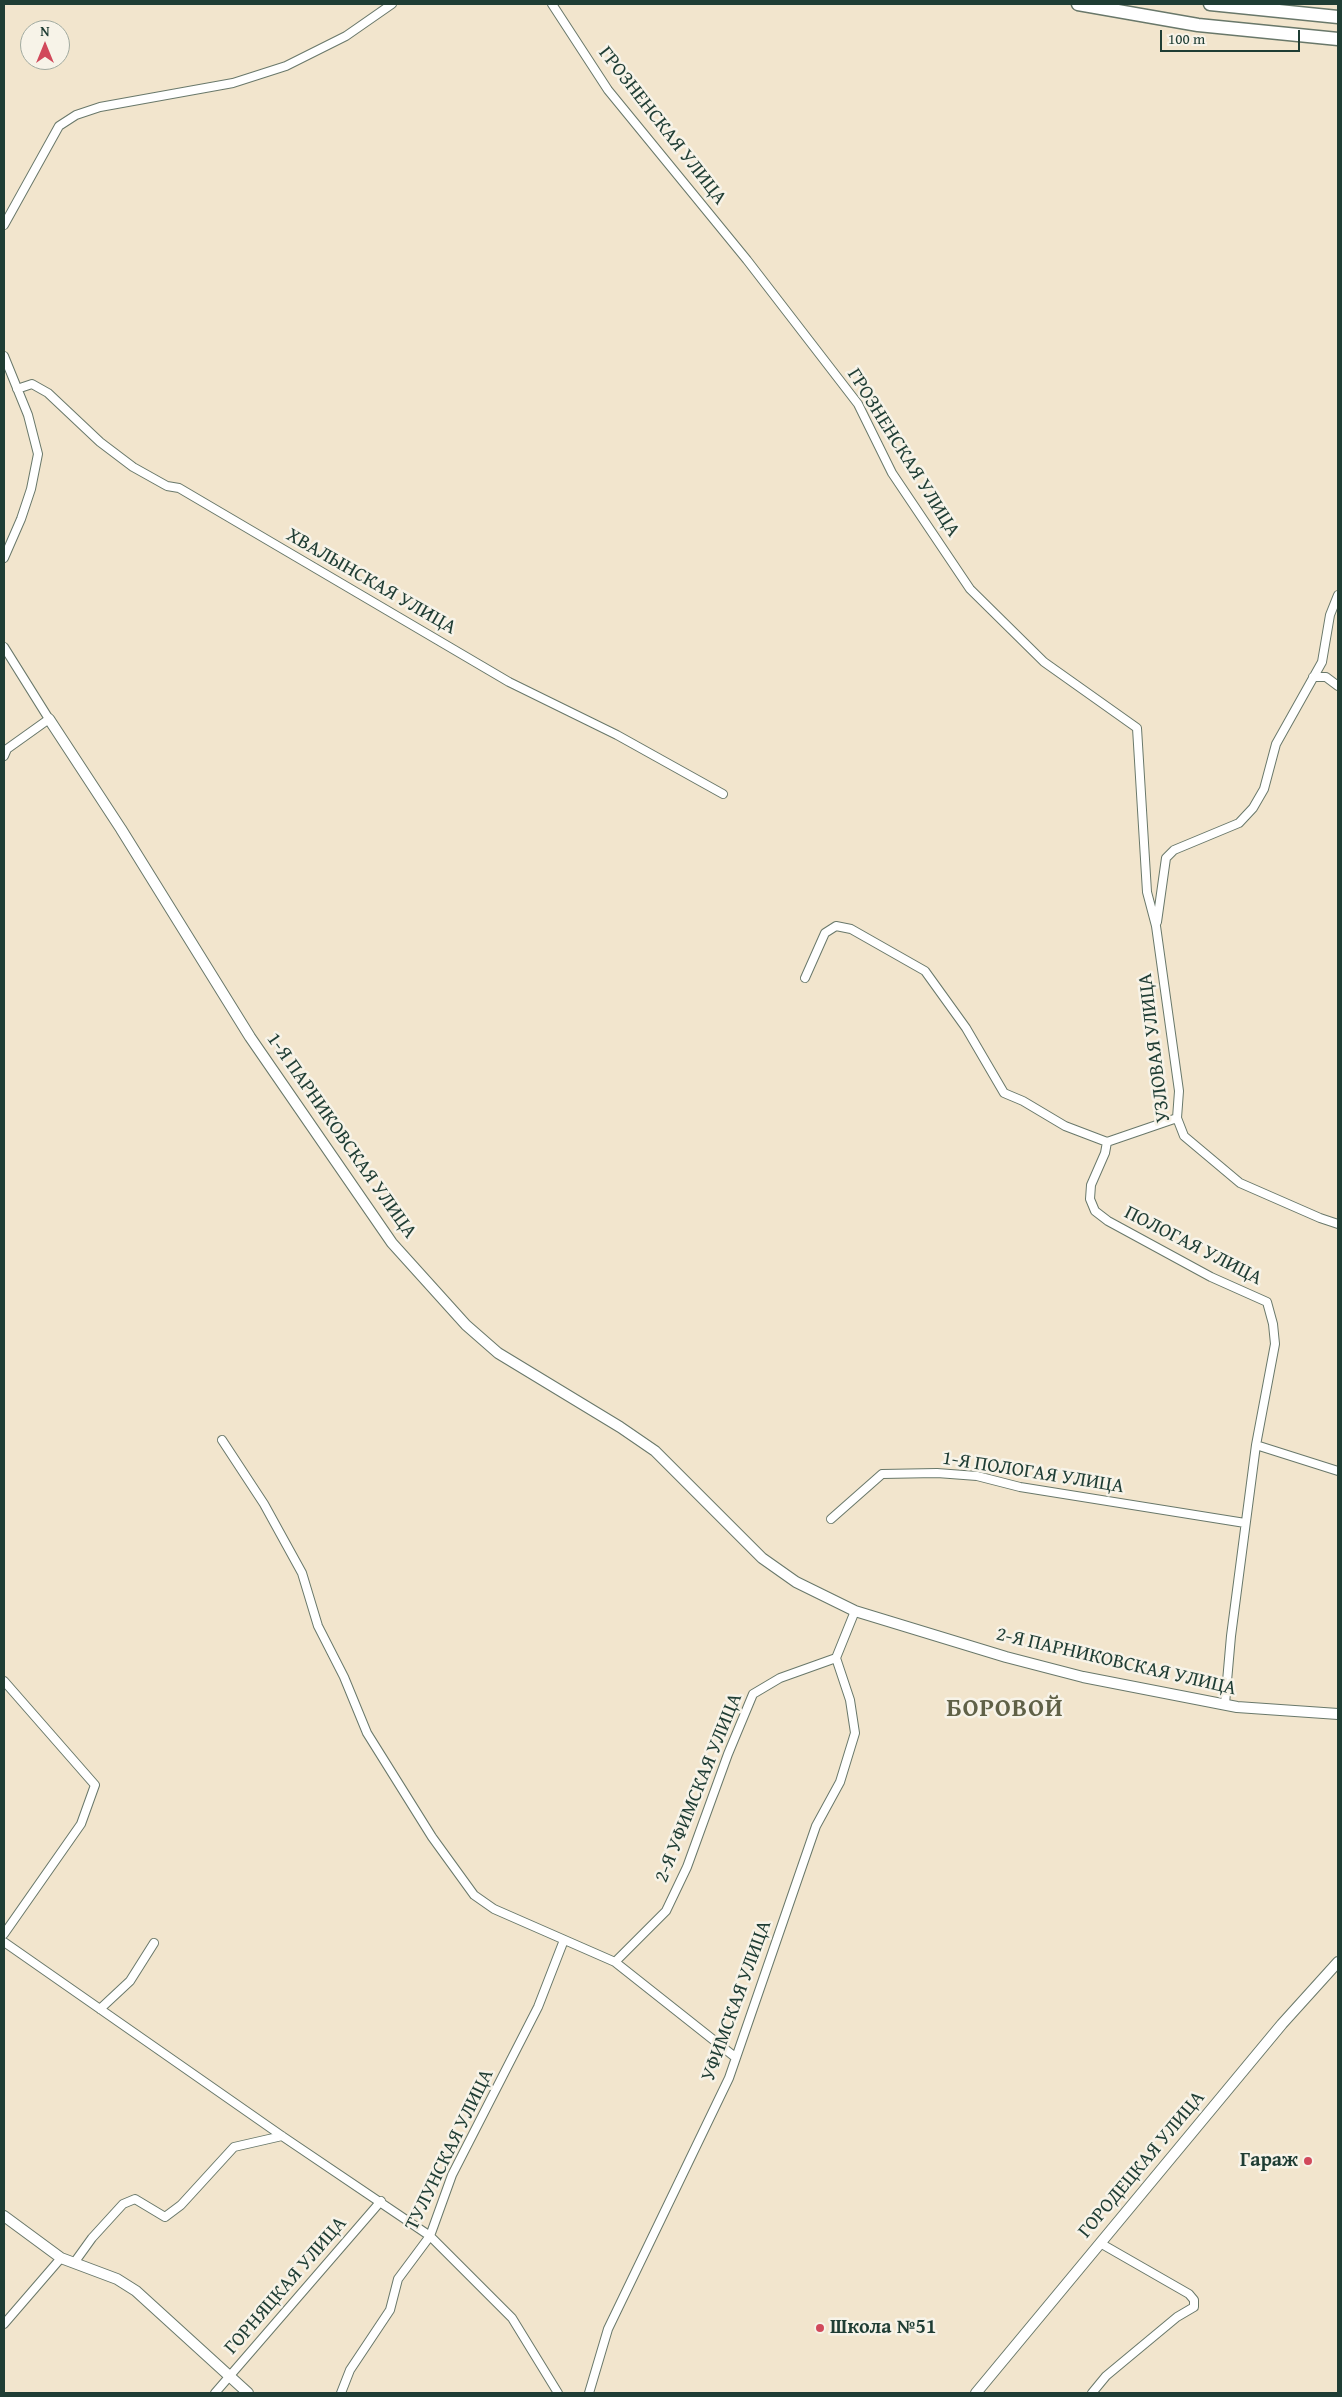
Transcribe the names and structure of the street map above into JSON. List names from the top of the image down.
{
  "streets": {
    "street": [
      "ГРОЗНЕНСКАЯ УЛИЦА",
      "ХВАЛЫНСКАЯ УЛИЦА",
      "УЗЛОВАЯ УЛИЦА",
      "1-Я ПАРНИКОВСКАЯ УЛИЦА",
      "ПОЛОГАЯ УЛИЦА",
      "1-Я ПОЛОГАЯ УЛИЦА",
      "2-Я ПАРНИКОВСКАЯ УЛИЦА",
      "2-Я УФИМСКАЯ УЛИЦА",
      "УФИМСКАЯ УЛИЦА",
      "ТУЛУНСКАЯ УЛИЦА",
      "ГОРОДЕЦКАЯ УЛИЦА",
      "ГОРНЯЦКАЯ УЛИЦА"
    ]
  },
  "crossings": [
    ["ГРОЗНЕНСКАЯ УЛИЦА", "УЗЛОВАЯ УЛИЦА"],
    ["1-Я ПАРНИКОВСКАЯ УЛИЦА", "2-Я ПАРНИКОВСКАЯ УЛИЦА"],
    ["ПОЛОГАЯ УЛИЦА", "1-Я ПОЛОГАЯ УЛИЦА"],
    ["ПОЛОГАЯ УЛИЦА", "2-Я ПАРНИКОВСКАЯ УЛИЦА"],
    ["2-Я УФИМСКАЯ УЛИЦА", "УФИМСКАЯ УЛИЦА"]
  ],
  "districts": ["БОРОВОЙ"],
  "places": ["Гараж", "Школа №51"],
  "scale_bar": "100 m",
  "north": "top"
}
